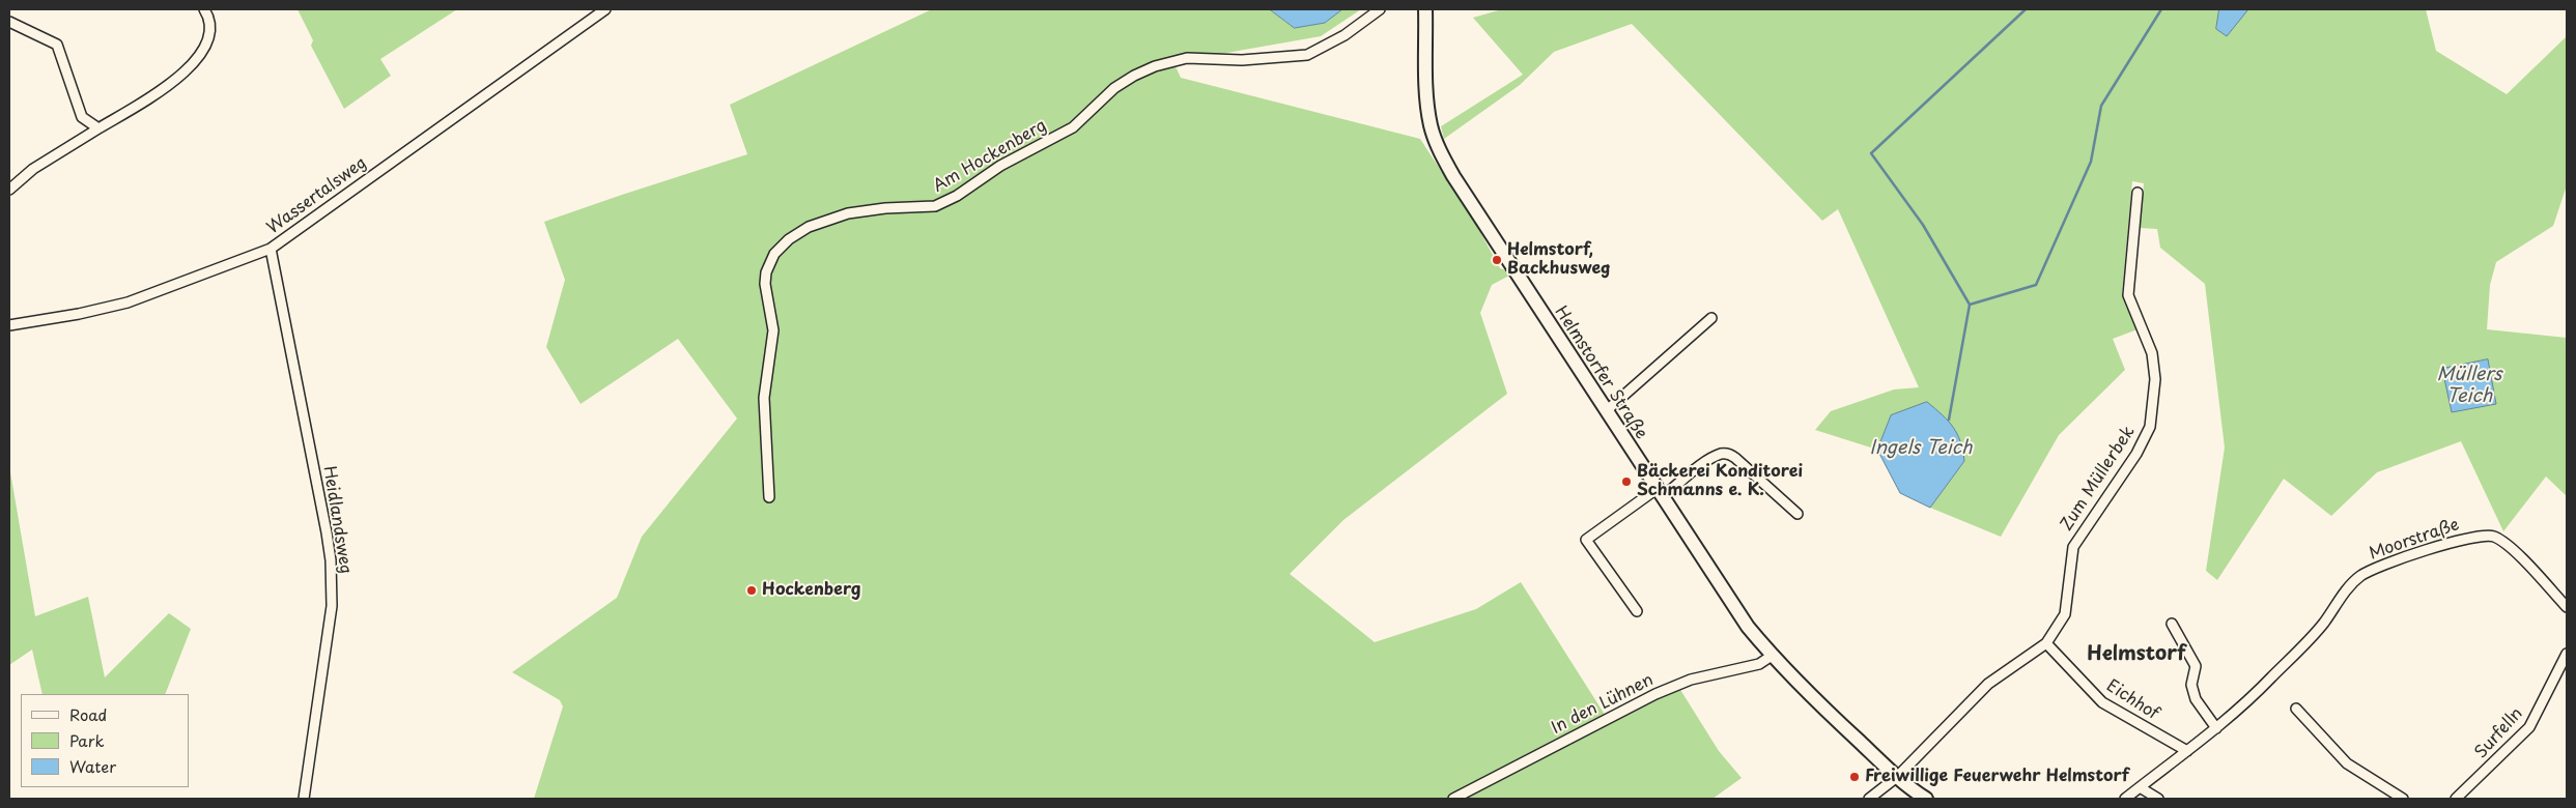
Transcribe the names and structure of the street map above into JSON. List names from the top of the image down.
{
  "streets": {
    "main road": ["Helmstorfer Straße"],
    "street": [
      "Am Hockenberg",
      "Wassertalsweg",
      "Zum Müllerbek",
      "Heidlandsweg",
      "Moorstraße",
      "Eichhof",
      "In den Lühnen",
      "Surfelln"
    ]
  },
  "crossings": [
    ["Wassertalsweg", "Heidlandsweg"],
    ["Helmstorfer Straße", "Zum Müllerbek"],
    ["Helmstorfer Straße", "In den Lühnen"],
    ["Zum Müllerbek", "Eichhof"],
    ["Moorstraße", "Eichhof"]
  ],
  "districts": ["Helmstorf"],
  "water": ["Müllers Teich", "Ingels Teich"],
  "places": [
    "Helmstorf, Backhusweg",
    "Bäckerei Konditorei Schmanns e. K.",
    "Hockenberg",
    "Freiwillige Feuerwehr Helmstorf"
  ],
  "legend": ["Road", "Park", "Water"]
}
